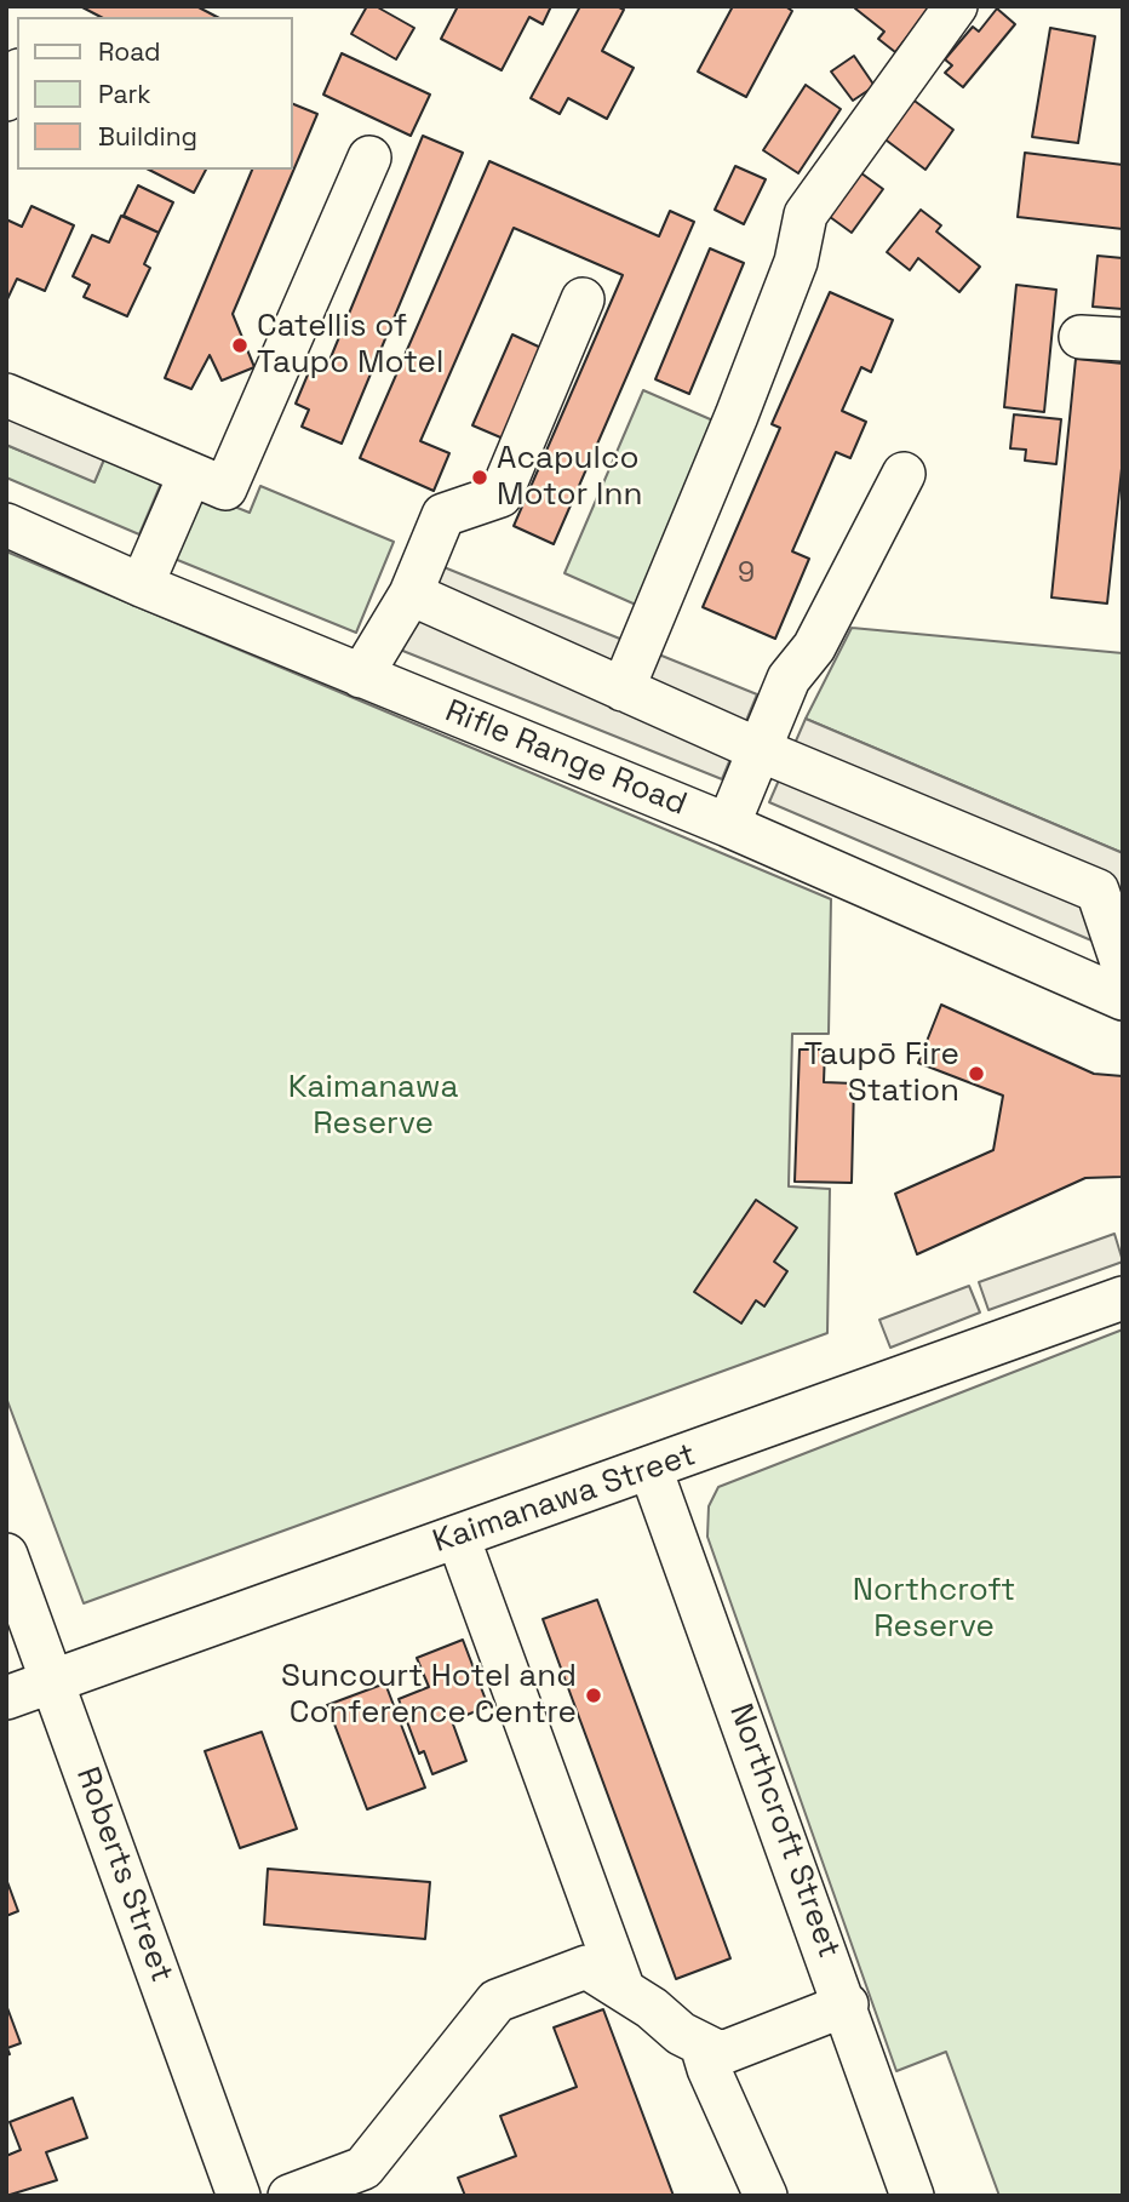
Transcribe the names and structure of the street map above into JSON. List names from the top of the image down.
{
  "streets": {
    "street": [
      "Rifle Range Road",
      "Kaimanawa Street",
      "Northcroft Street",
      "Roberts Street"
    ]
  },
  "crossings": [
    ["Kaimanawa Street", "Northcroft Street"],
    ["Kaimanawa Street", "Roberts Street"]
  ],
  "parks": ["Kaimanawa Reserve", "Northcroft Reserve"],
  "places": [
    "Catellis of Taupo Motel",
    "Acapulco Motor Inn",
    "Taupō Fire Station",
    "Suncourt Hotel and Conference Centre"
  ],
  "house_numbers": ["9"],
  "legend": ["Road", "Park", "Building"]
}
